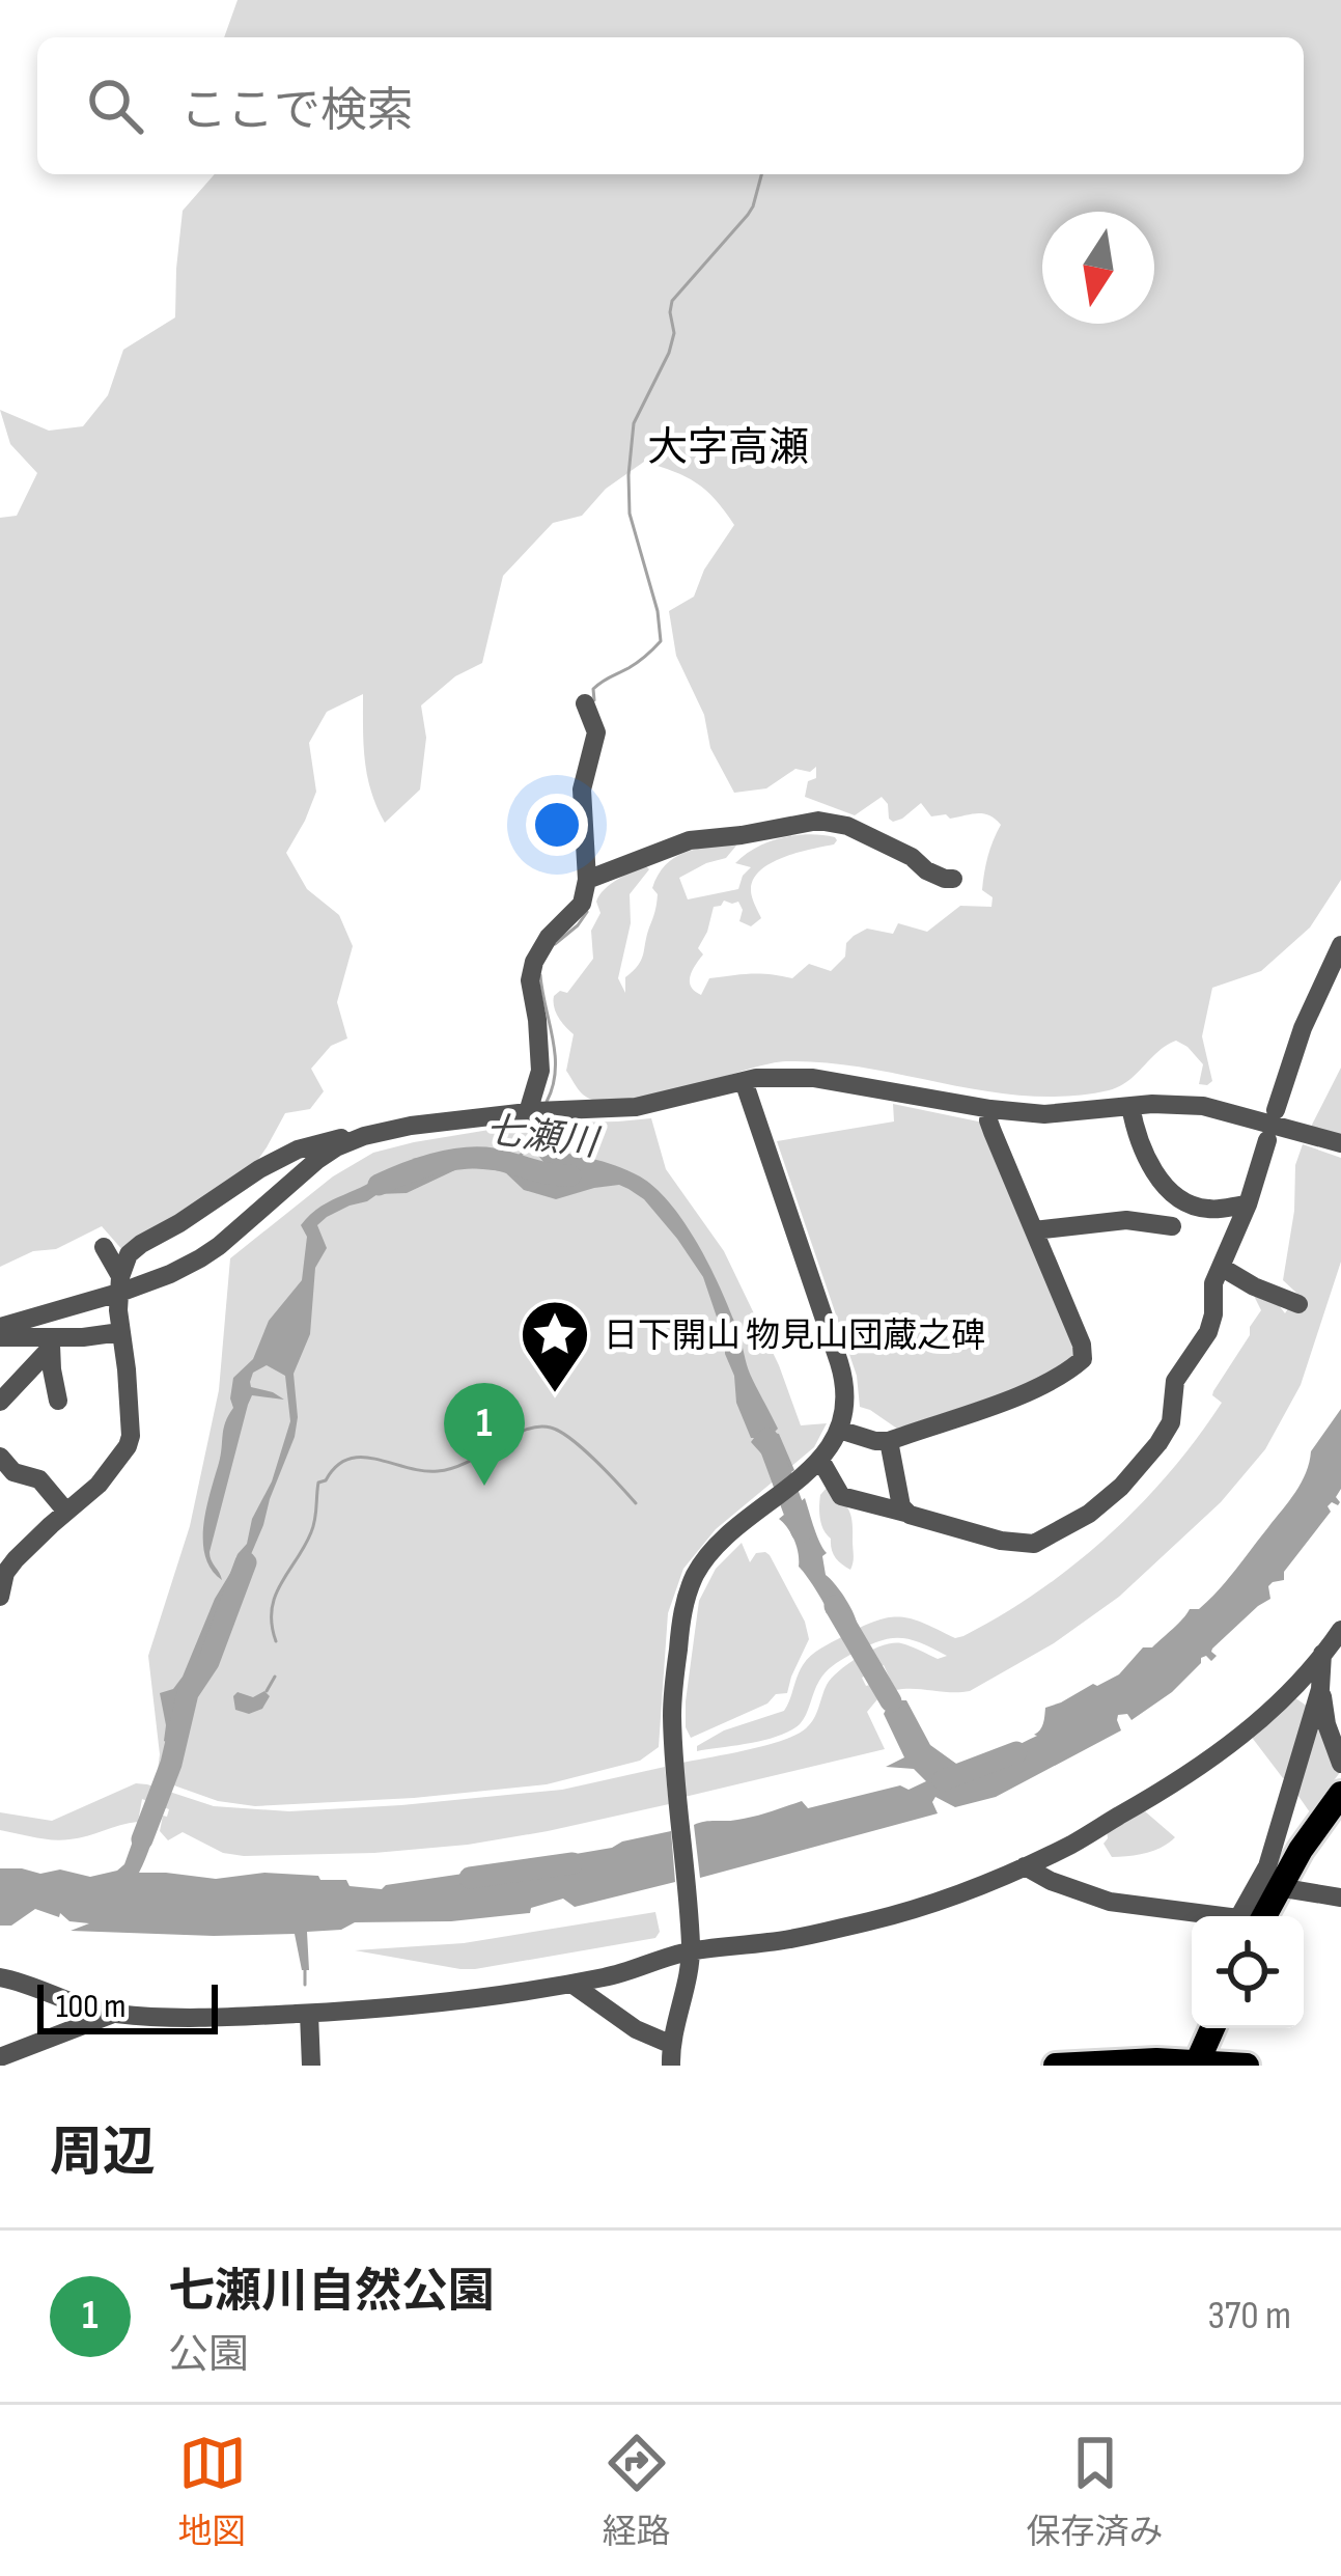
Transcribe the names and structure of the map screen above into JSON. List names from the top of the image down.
{
  "districts": ["大字高瀬"],
  "water": ["七瀬川"],
  "places": {
    "place": ["日下開山 物見山団蔵之碑"]
  },
  "scale_bar": "100 m",
  "north": "bottom",
  "page": {
    "search": "ここで検索",
    "pins": "1",
    "scale": "100 m",
    "heading": "周辺",
    "list": [
      {
        "mark": "1",
        "name": "七瀬川自然公園",
        "note": "公園",
        "value": "370 m"
      }
    ],
    "nav": ["地図", "経路", "保存済み"]
  }
}
